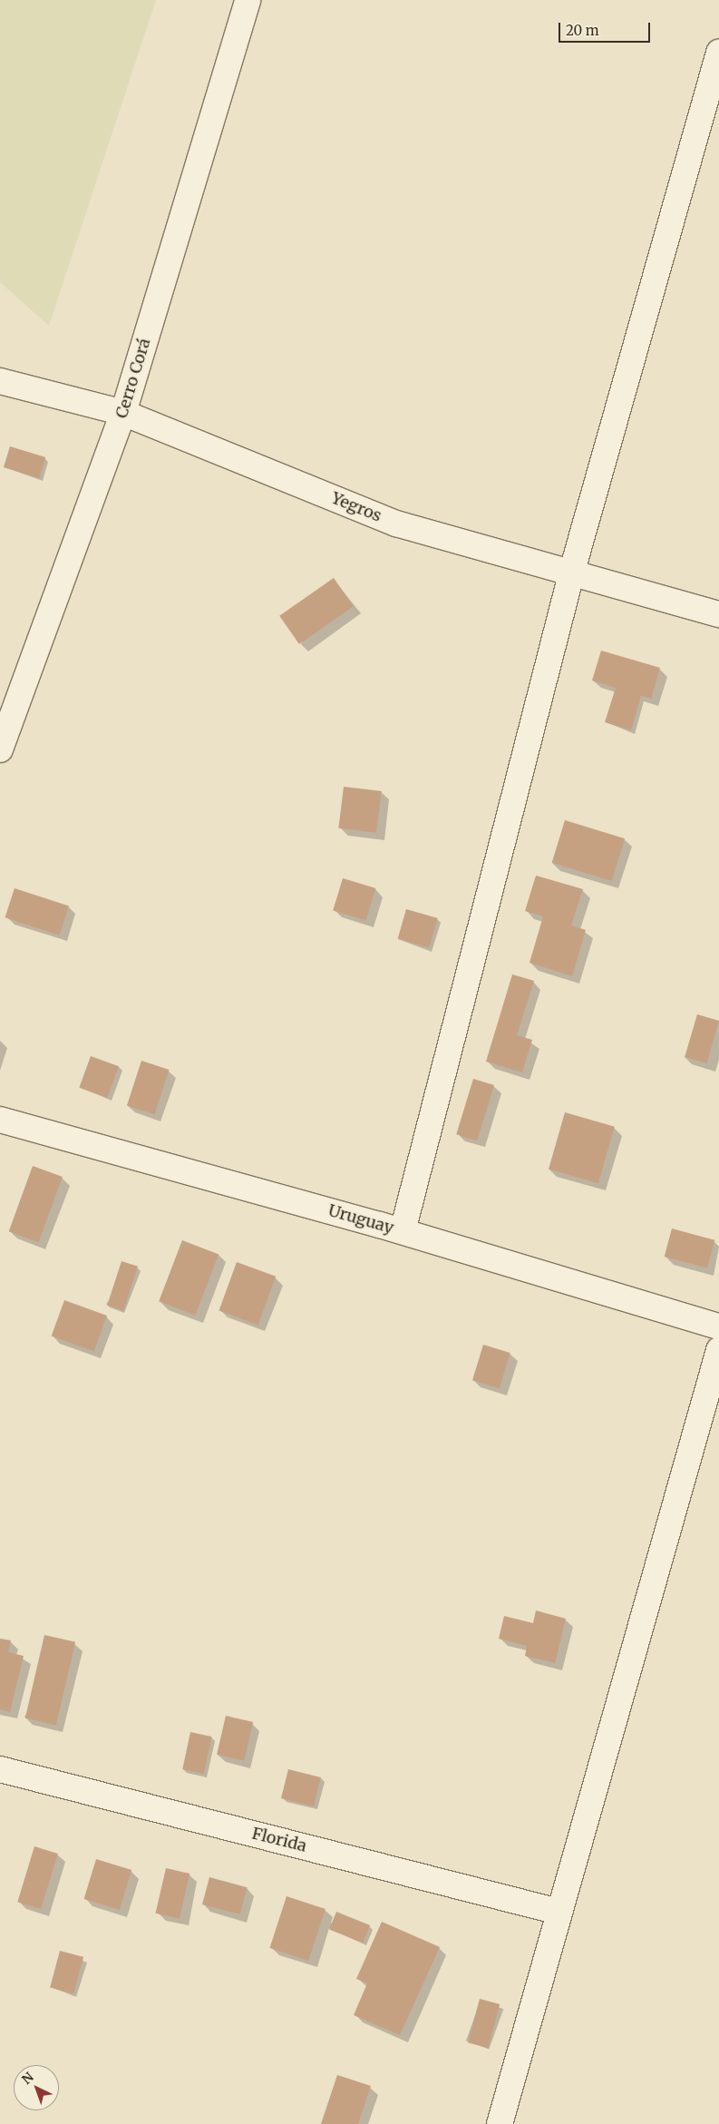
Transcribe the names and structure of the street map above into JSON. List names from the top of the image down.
{
  "streets": {
    "street": [
      "Cerro Corá",
      "Yegros",
      "Uruguay",
      "Florida"
    ]
  },
  "crossings": [
    ["Cerro Corá", "Yegros"]
  ],
  "scale_bar": "20 m",
  "north": "top left"
}
